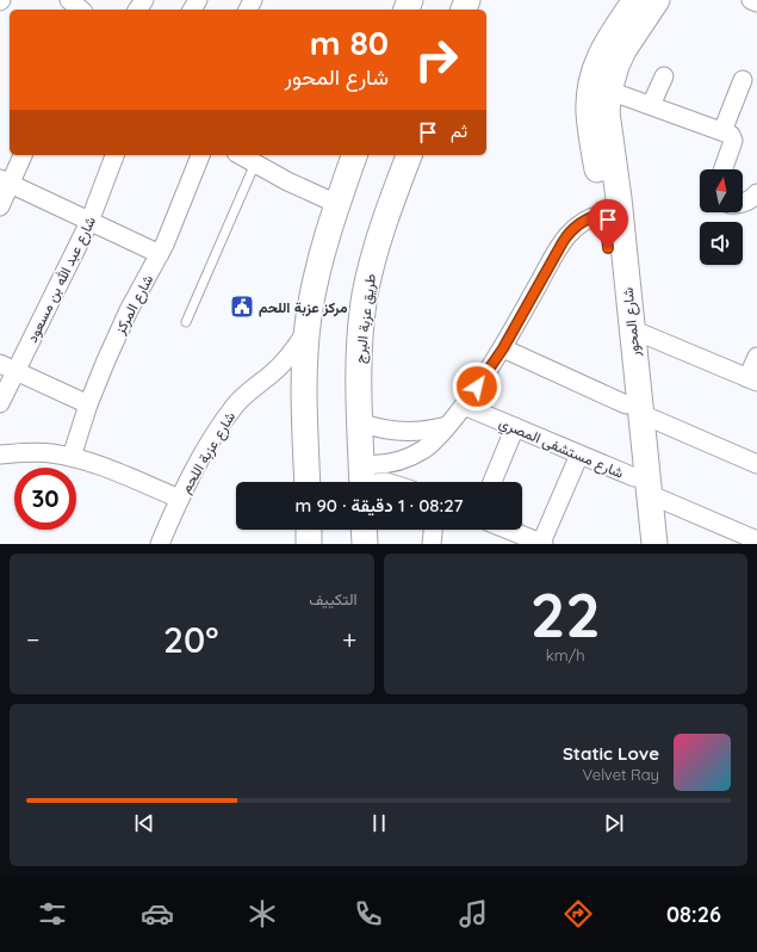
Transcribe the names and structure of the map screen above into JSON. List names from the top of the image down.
{
  "streets": {
    "street": [
      "شارع عبد الله بن مسعود",
      "شارع المركز",
      "طريق عزبة البرج",
      "شارع المحور",
      "شارع مستشفى المصري",
      "شارع عزبة اللحم"
    ]
  },
  "crossings": [
    ["شارع المحور", "شارع مستشفى المصري"]
  ],
  "places": {
    "public building": ["مركز عزبة اللحم"]
  },
  "north": "top",
  "page": {
    "turn": ["80 m", "شارع المحور"],
    "then": "ثم",
    "limit": "30",
    "trip": "08:27 · 1 دقيقة · 90 m",
    "tile": [
      ["22", "km/h"],
      "التكييف"
    ],
    "heat": ["−", "20°", "+"],
    "song": ["Static Love", "Velvet Ray"],
    "tabs": "08:26"
  }
}
